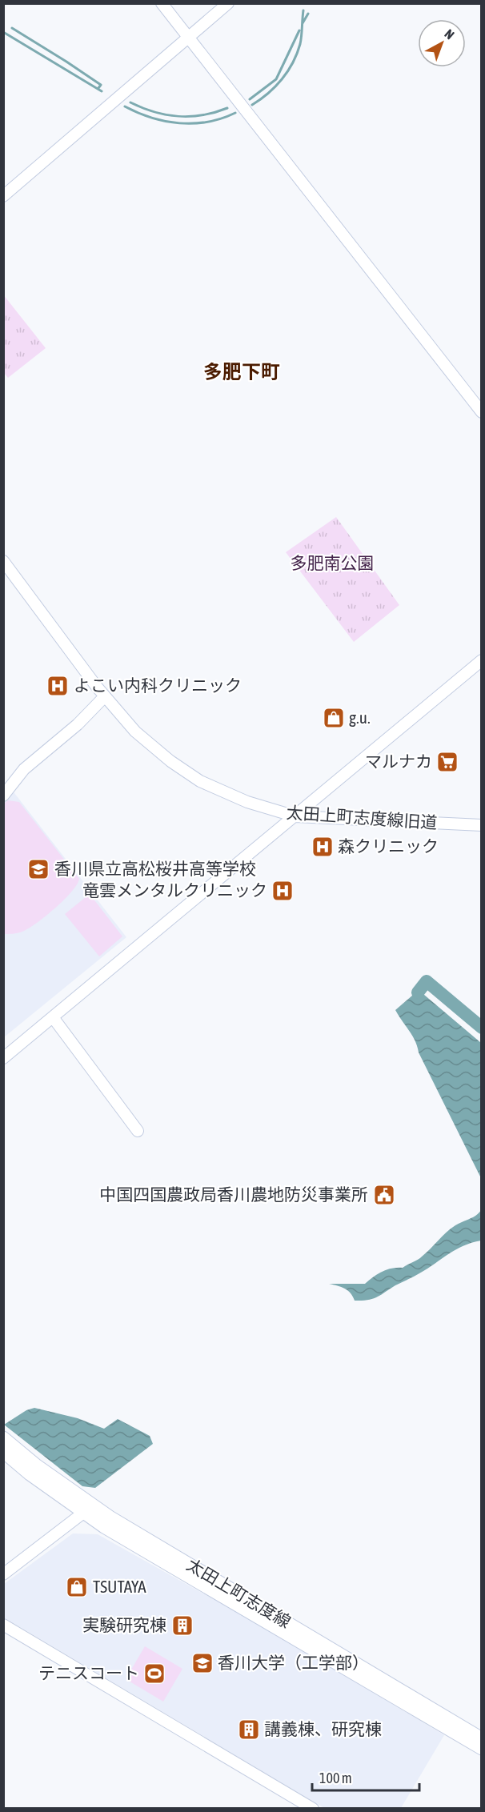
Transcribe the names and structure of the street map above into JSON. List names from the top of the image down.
{
  "streets": {
    "main road": ["太田上町志度線"],
    "street": ["太田上町志度線旧道"]
  },
  "districts": ["多肥下町"],
  "parks": ["多肥南公園"],
  "places": {
    "hospital": ["よこい内科クリニック", "森クリニック", "竜雲メンタルクリニック"],
    "shop": ["g.u.", "TSUTAYA"],
    "supermarket": ["マルナカ"],
    "school or university": ["香川県立高松桜井高等学校", "香川大学（工学部）"],
    "public building": ["中国四国農政局香川農地防災事業所"],
    "building": ["実験研究棟", "講義棟、研究棟"],
    "sports": ["テニスコート"]
  },
  "scale_bar": "100 m",
  "north": "top right"
}
